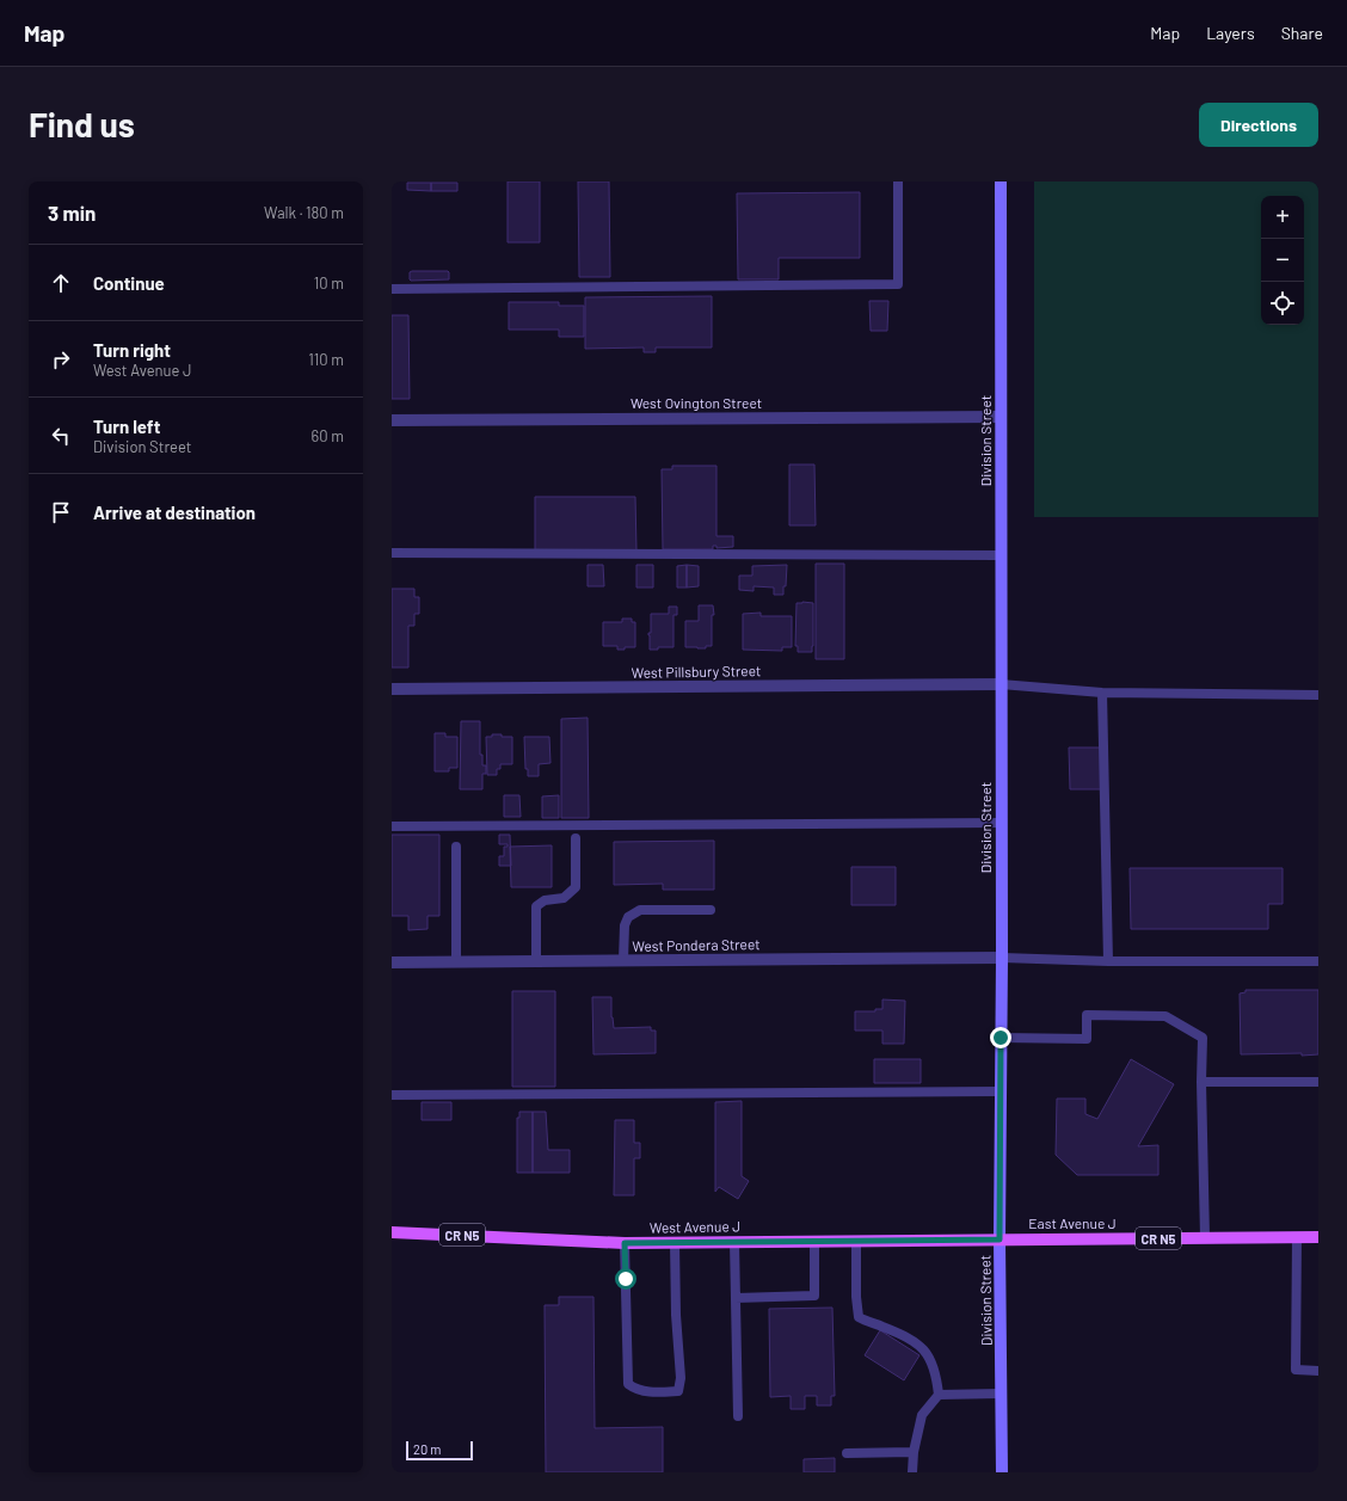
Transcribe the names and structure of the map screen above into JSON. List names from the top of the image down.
{
  "streets": {
    "main road": [
      "Division Street",
      "East Avenue J",
      "West Avenue J",
      "CR N5"
    ],
    "street": ["West Ovington Street", "West Pillsbury Street", "West Pondera Street"]
  },
  "crossings": [
    ["West Ovington Street", "Division Street"],
    ["Division Street", "West Pillsbury Street"],
    ["Division Street", "West Pondera Street"],
    ["Division Street", "East Avenue J"],
    ["Division Street", "West Avenue J"],
    ["East Avenue J", "West Avenue J"]
  ],
  "scale_bar": "20 m",
  "page": {
    "header": "Map",
    "nav": ["Map", "Layers", "Share"],
    "buttons": "Directions",
    "title": "Find us",
    "heading": ["3 min", "Walk · 180 m"],
    "map_buttons": ["+", "−"],
    "list": [
      ["Continue", "10 m"],
      ["Turn right", "West Avenue J", "110 m"],
      ["Turn left", "Division Street", "60 m"],
      "Arrive at destination"
    ],
    "scale": "20 m"
  }
}
